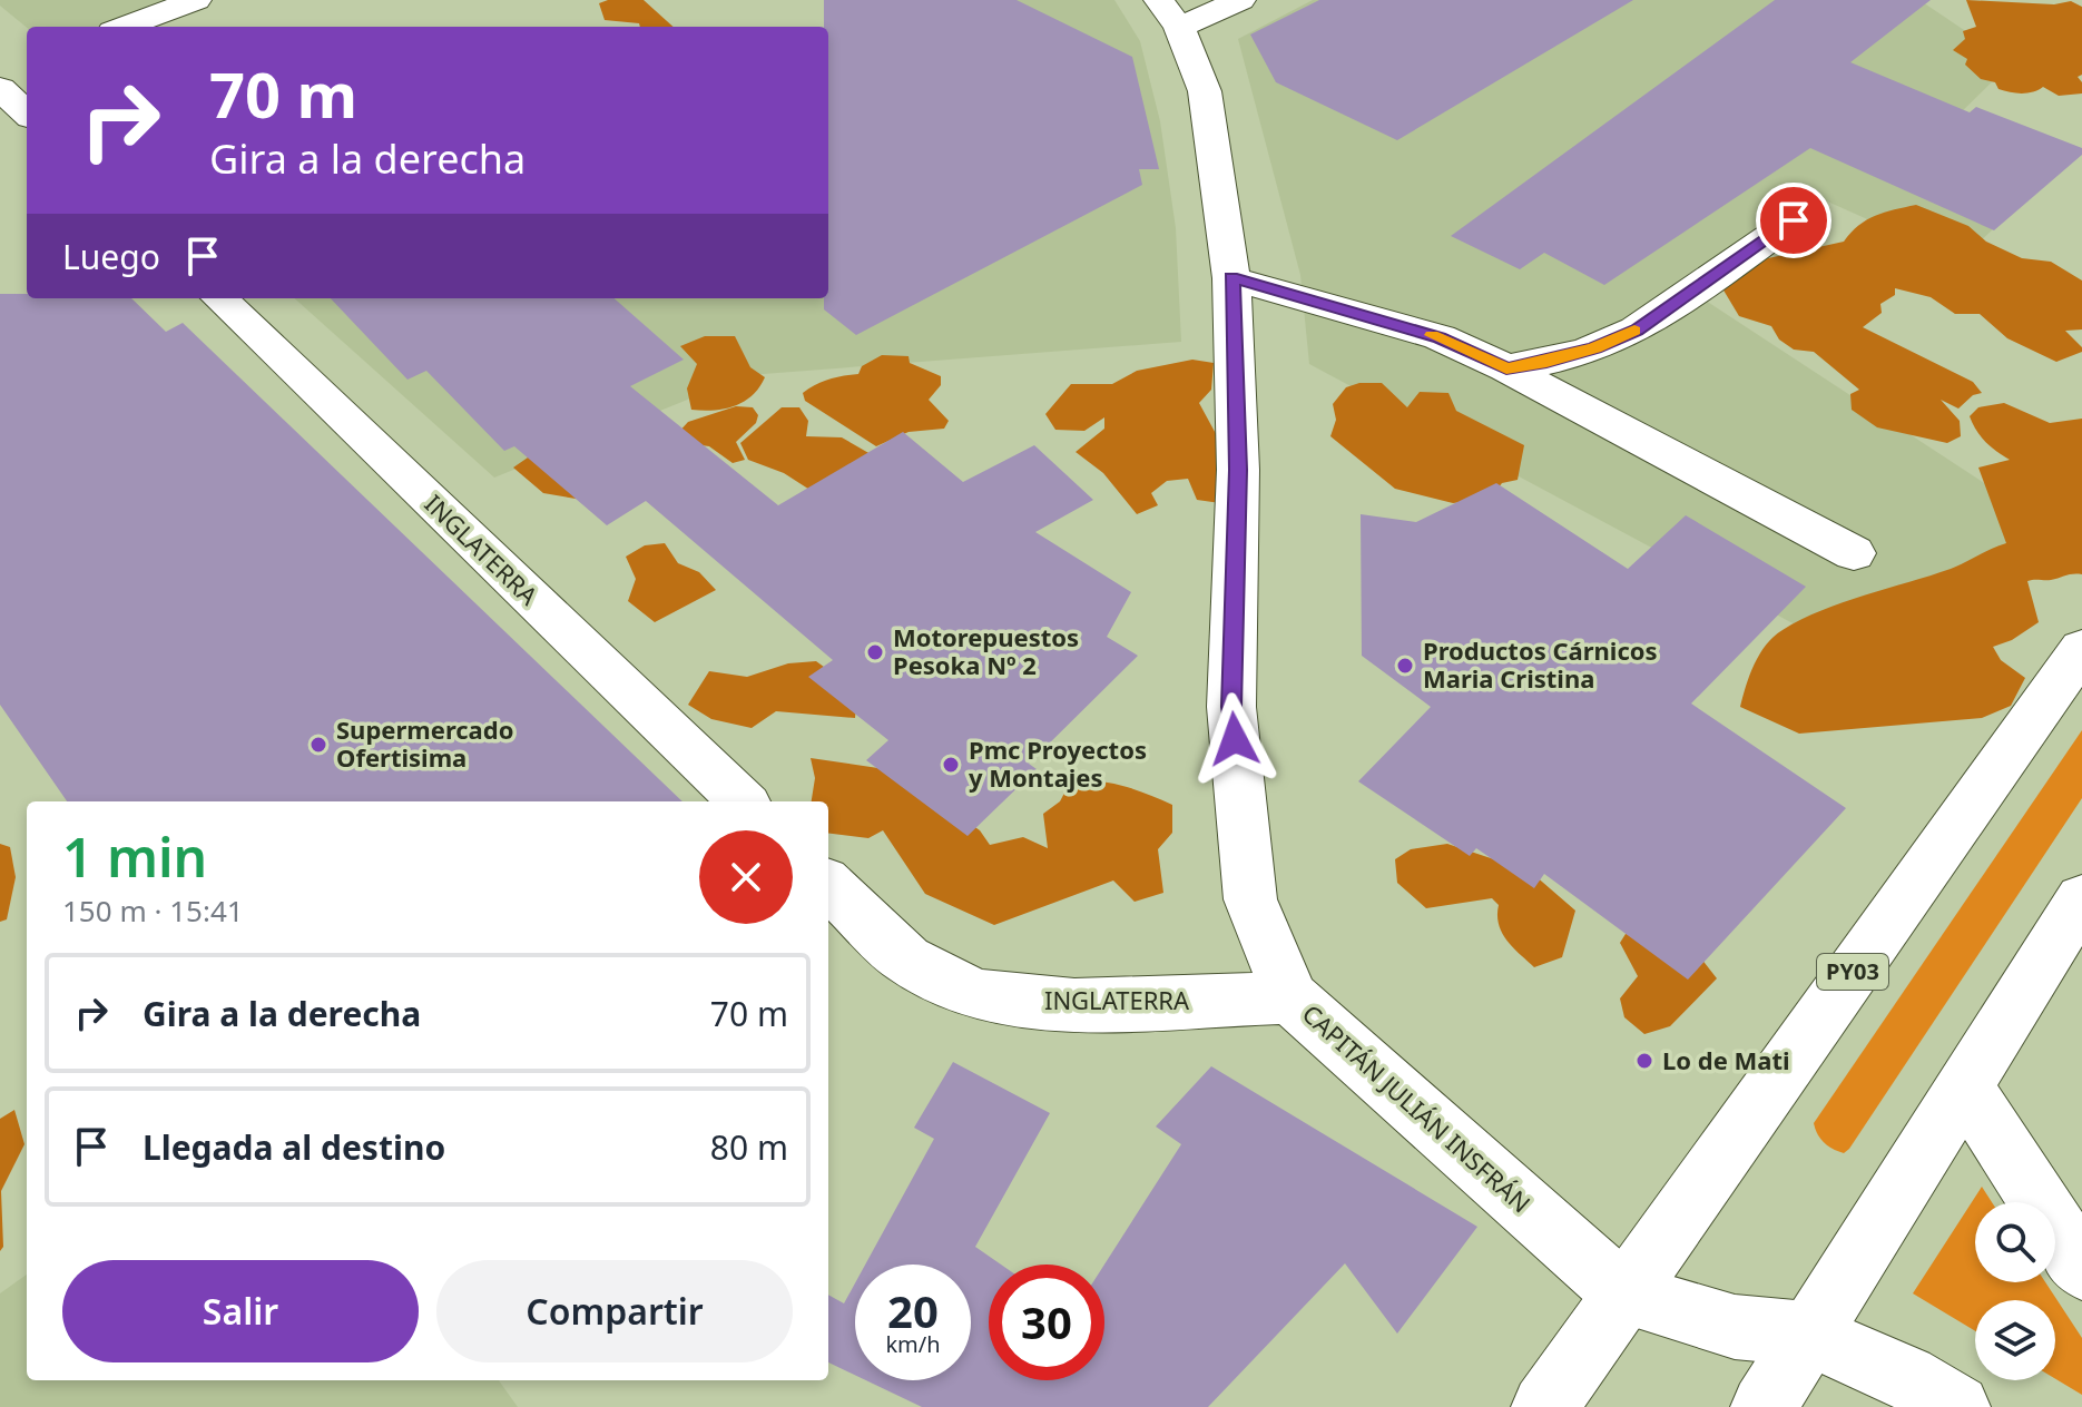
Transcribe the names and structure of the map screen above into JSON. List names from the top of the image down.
{
  "streets": {
    "main road": ["INGLATERRA", "PY03", "CAPITÁN JULIÁN INSFRÁN"]
  },
  "crossings": [
    ["INGLATERRA", "CAPITÁN JULIÁN INSFRÁN"],
    ["PY03", "CAPITÁN JULIÁN INSFRÁN"]
  ],
  "places": [
    "Motorepuestos Pesoka Nº 2",
    "Productos Cárnicos Maria Cristina",
    "Supermercado Ofertisima",
    "Pmc Proyectos y Montajes",
    "Lo de Mati"
  ],
  "page": {
    "turn": ["70 m", "Gira a la derecha"],
    "then": "Luego",
    "heading": ["1 min", "150 m · 15:41"],
    "list": [
      {
        "name": "Gira a la derecha",
        "value": "70 m"
      },
      {
        "name": "Llegada al destino",
        "value": "80 m"
      }
    ],
    "buttons": ["Salir", "Compartir"],
    "speed": "20 km/h",
    "limit": "30"
  }
}
